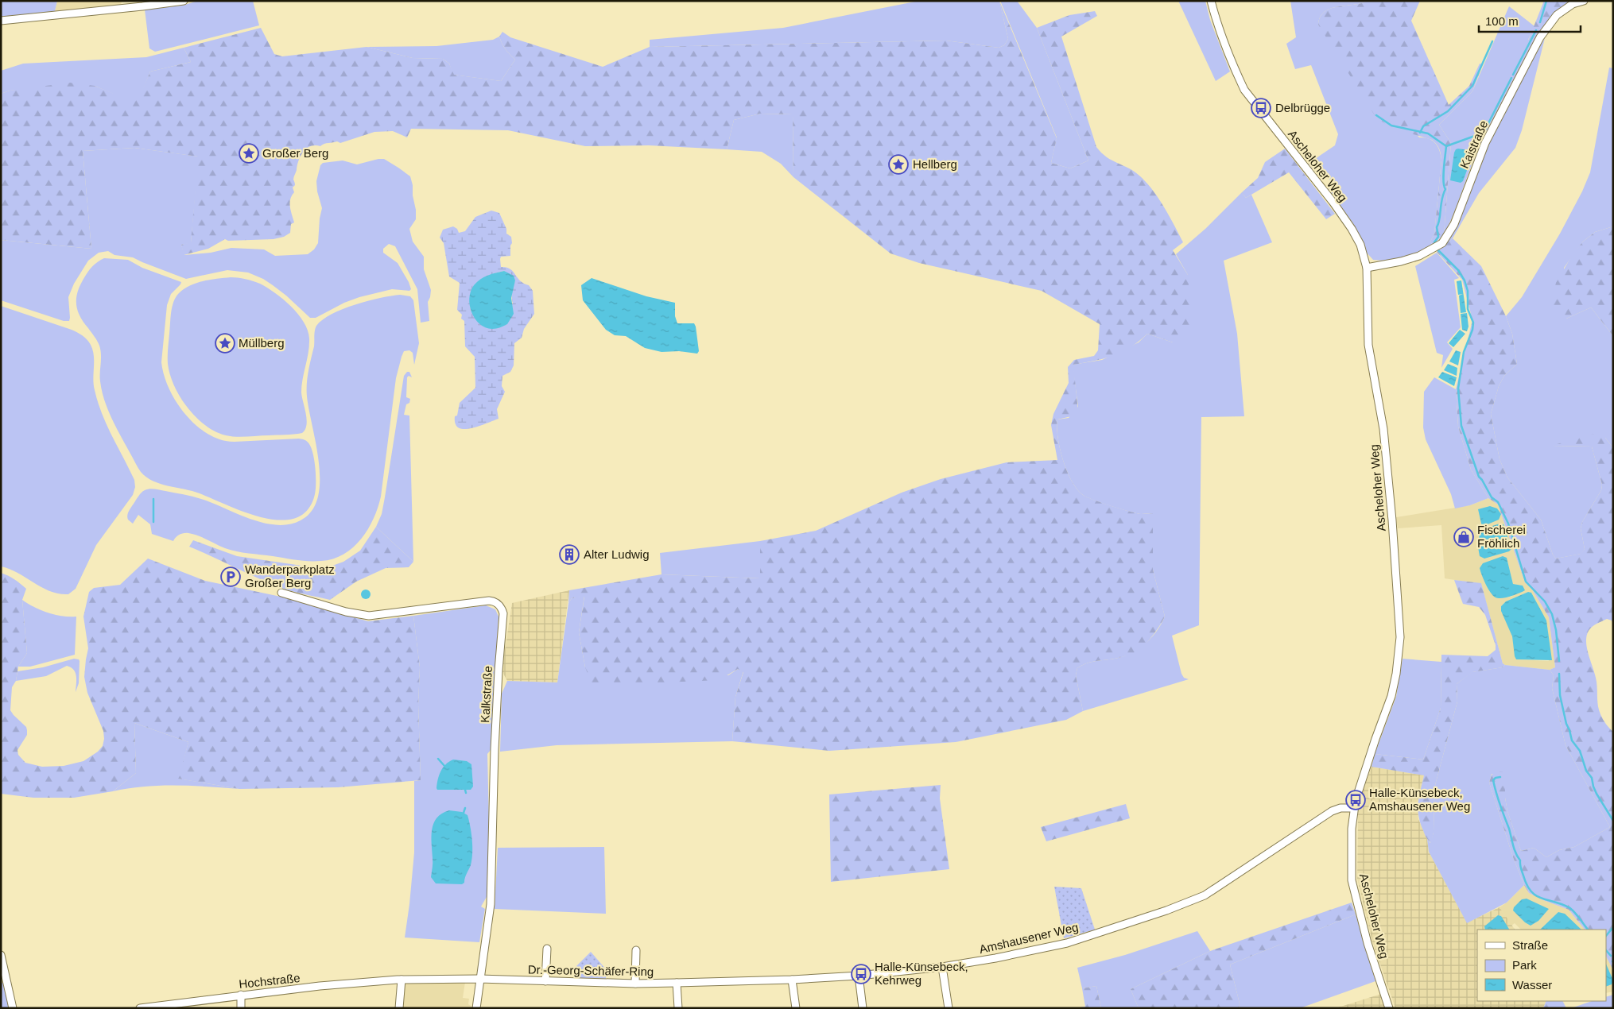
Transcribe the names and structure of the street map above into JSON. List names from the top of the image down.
{
  "streets": {
    "street": [
      "Kaistraße",
      "Ascheloher Weg",
      "Kalkstraße",
      "Amshausener Weg",
      "Dr.-Georg-Schäfer-Ring",
      "Hochstraße"
    ]
  },
  "crossings": [
    ["Kaistraße", "Ascheloher Weg"],
    ["Ascheloher Weg", "Amshausener Weg"],
    ["Kalkstraße", "Dr.-Georg-Schäfer-Ring"],
    ["Kalkstraße", "Hochstraße"],
    ["Amshausener Weg", "Dr.-Georg-Schäfer-Ring"],
    ["Dr.-Georg-Schäfer-Ring", "Hochstraße"]
  ],
  "places": {
    "bus stop": ["Delbrügge", "Halle-Künsebeck, Amshausener Weg", "Halle-Künsebeck, Kehrweg"],
    "place": ["Großer Berg", "Hellberg", "Müllberg"],
    "shop": ["Fischerei Fröhlich"],
    "building": ["Alter Ludwig"],
    "parking": ["Wanderparkplatz Großer Berg"]
  },
  "legend": ["Straße", "Park", "Wasser"],
  "scale_bar": "100 m"
}
